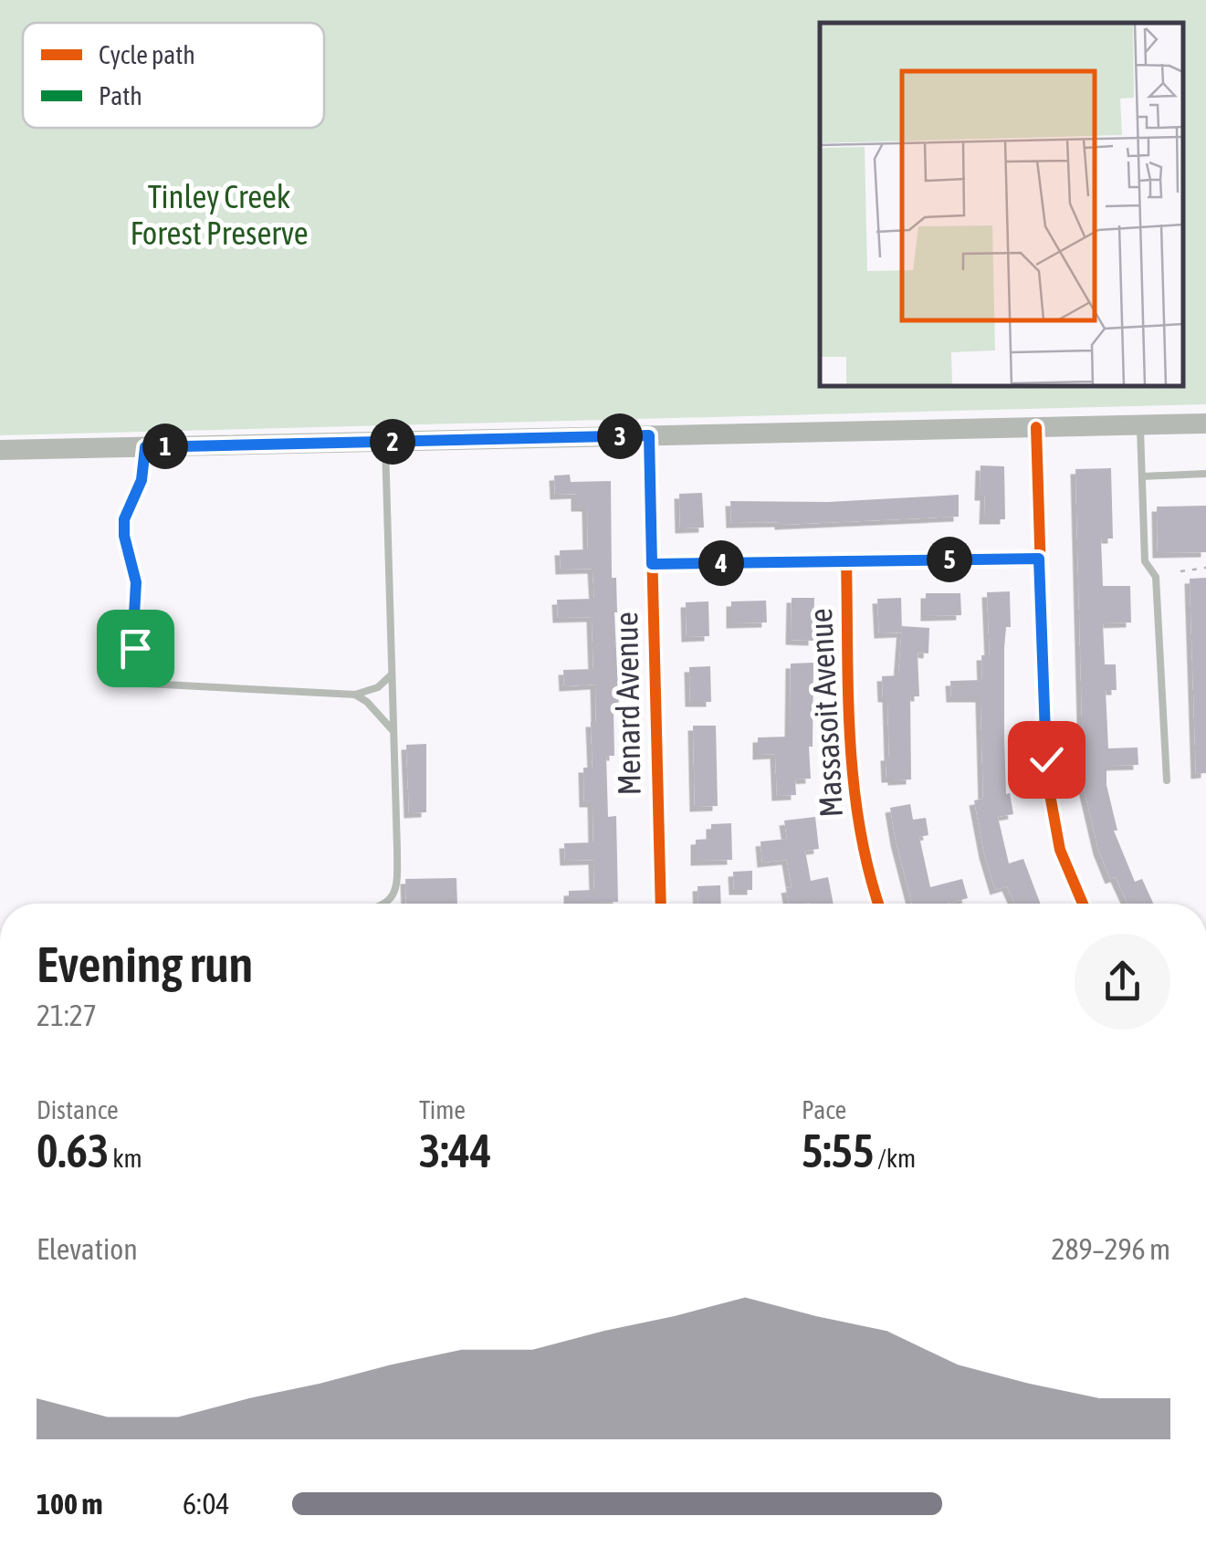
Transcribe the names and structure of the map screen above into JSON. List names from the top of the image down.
{
  "streets": {
    "street": ["Menard Avenue", "Massasoit Avenue"]
  },
  "parks": ["Tinley Creek Forest Preserve"],
  "legend": ["Cycle path", "Path"],
  "page": {
    "pins": [
      "3",
      "2",
      "1",
      "5",
      "4"
    ],
    "heading": ["Evening run", "21:27"],
    "stats": [
      ["Distance", "0.63 km"],
      ["Time", "3:44"],
      ["Pace", "5:55 /km"]
    ],
    "chart": ["Elevation", "289–296 m"],
    "list": [
      {
        "name": "100 m",
        "note": "6:04"
      }
    ]
  }
}
